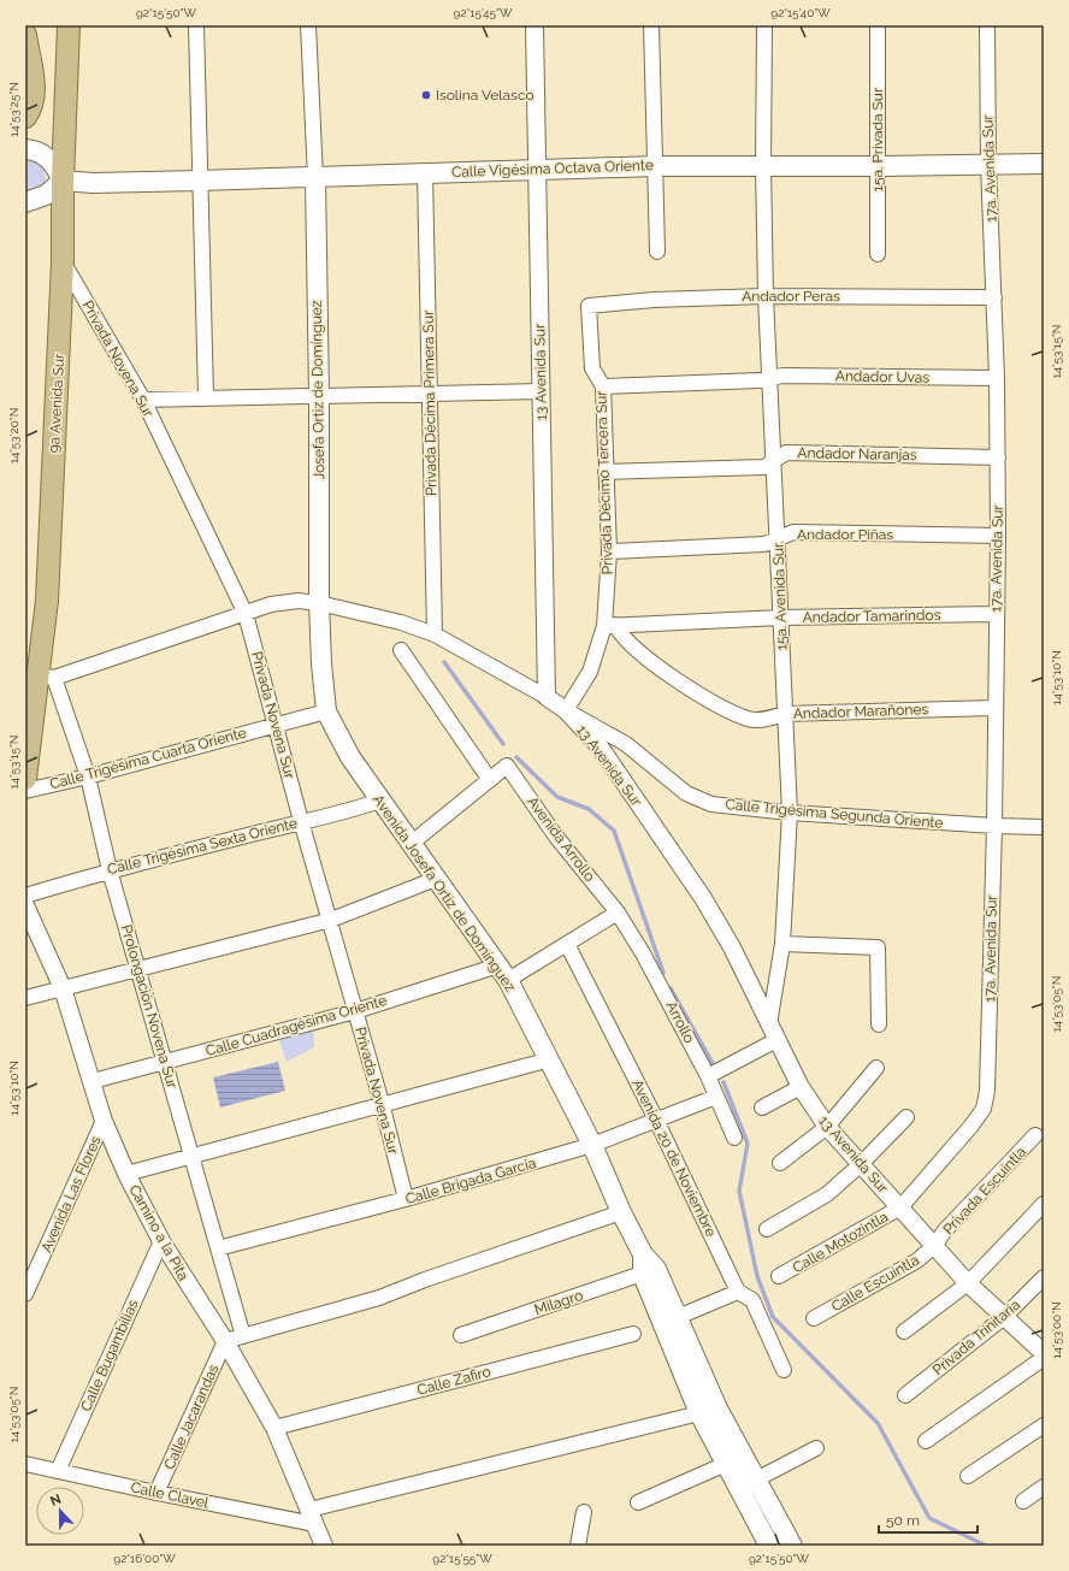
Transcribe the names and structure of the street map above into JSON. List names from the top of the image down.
{
  "streets": {
    "main road": [
      "Calle Vigésima Octava Oriente",
      "Josefa Ortiz de Domínguez",
      "9a Avenida Sur",
      "Avenida Josefa Ortiz de Domínguez"
    ],
    "street": [
      "15a. Privada Sur",
      "17a. Avenida Sur",
      "Andador Peras",
      "Privada Novena Sur",
      "13 Avenida Sur",
      "Andador Uvas",
      "Privada Décima Primera Sur",
      "Andador Naranjas",
      "Privada Décimo Tercera Sur",
      "Andador Piñas",
      "15a. Avenida Sur.",
      "Andador Tamarindos",
      "Andador Marañones",
      "Calle Trigésima Cuarta Oriente",
      "Calle Trigésima Segunda Oriente",
      "Avenida Arrollo",
      "Calle Trigésima Sexta Oriente",
      "Prolongación Novena Sur",
      "Arrollo",
      "Calle Cuadragésima Oriente",
      "Avenida 20 de Noviembre",
      "Calle Brigada García",
      "Privada Escuintla",
      "Avenida Las Flores",
      "Camino a la Pita",
      "Calle Motozintla",
      "Calle Escuintla",
      "Milagro",
      "Privada Trinitaria",
      "Calle Bugambilias",
      "Calle Zafiro",
      "Calle Jacarandas",
      "Calle Clavel"
    ]
  },
  "crossings": [
    ["15a. Privada Sur", "Calle Vigésima Octava Oriente"],
    ["Calle Vigésima Octava Oriente", "17a. Avenida Sur"],
    ["Calle Vigésima Octava Oriente", "13 Avenida Sur"],
    ["Calle Vigésima Octava Oriente", "Josefa Ortiz de Domínguez"],
    ["Calle Vigésima Octava Oriente", "9a Avenida Sur"],
    ["Calle Vigésima Octava Oriente", "Privada Décima Primera Sur"],
    ["Calle Vigésima Octava Oriente", "15a. Avenida Sur."],
    ["17a. Avenida Sur", "Andador Peras"],
    ["17a. Avenida Sur", "13 Avenida Sur"],
    ["17a. Avenida Sur", "Andador Uvas"],
    ["17a. Avenida Sur", "Andador Naranjas"],
    ["17a. Avenida Sur", "Andador Piñas"],
    ["17a. Avenida Sur", "Andador Tamarindos"],
    ["17a. Avenida Sur", "Andador Marañones"],
    ["17a. Avenida Sur", "Calle Trigésima Segunda Oriente"],
    ["17a. Avenida Sur", "Calle Motozintla"],
    ["Andador Peras", "Privada Décimo Tercera Sur"],
    ["Andador Peras", "15a. Avenida Sur."],
    ["Privada Novena Sur", "9a Avenida Sur"],
    ["Privada Novena Sur", "Calle Trigésima Cuarta Oriente"],
    ["Privada Novena Sur", "Calle Trigésima Sexta Oriente"],
    ["Privada Novena Sur", "Calle Cuadragésima Oriente"],
    ["Privada Novena Sur", "Calle Brigada García"],
    ["13 Avenida Sur", "Privada Décimo Tercera Sur"],
    ["13 Avenida Sur", "15a. Avenida Sur."],
    ["13 Avenida Sur", "Calle Trigésima Segunda Oriente"],
    ["13 Avenida Sur", "Privada Escuintla"],
    ["13 Avenida Sur", "Calle Motozintla"],
    ["13 Avenida Sur", "Calle Escuintla"],
    ["13 Avenida Sur", "Privada Trinitaria"],
    ["Andador Uvas", "Privada Décimo Tercera Sur"],
    ["Andador Uvas", "15a. Avenida Sur."],
    ["Josefa Ortiz de Domínguez", "Avenida Josefa Ortiz de Domínguez"],
    ["9a Avenida Sur", "Prolongación Novena Sur"],
    ["Andador Naranjas", "Privada Décimo Tercera Sur"],
    ["Andador Naranjas", "15a. Avenida Sur."],
    ["Privada Décimo Tercera Sur", "Andador Piñas"],
    ["Privada Décimo Tercera Sur", "Andador Tamarindos"],
    ["Privada Décimo Tercera Sur", "Andador Marañones"],
    ["Privada Décimo Tercera Sur", "Calle Trigésima Segunda Oriente"],
    ["Andador Piñas", "15a. Avenida Sur."],
    ["15a. Avenida Sur.", "Andador Tamarindos"],
    ["15a. Avenida Sur.", "Andador Marañones"],
    ["15a. Avenida Sur.", "Calle Trigésima Segunda Oriente"],
    ["Andador Tamarindos", "Andador Marañones"],
    ["Calle Trigésima Cuarta Oriente", "Avenida Josefa Ortiz de Domínguez"],
    ["Calle Trigésima Cuarta Oriente", "Prolongación Novena Sur"],
    ["Avenida Arrollo", "Arrollo"],
    ["Avenida Arrollo", "Calle Cuadragésima Oriente"],
    ["Calle Trigésima Sexta Oriente", "Avenida Josefa Ortiz de Domínguez"],
    ["Calle Trigésima Sexta Oriente", "Prolongación Novena Sur"],
    ["Avenida Josefa Ortiz de Domínguez", "Calle Cuadragésima Oriente"],
    ["Avenida Josefa Ortiz de Domínguez", "Calle Brigada García"],
    ["Avenida Josefa Ortiz de Domínguez", "Milagro"],
    ["Prolongación Novena Sur", "Calle Cuadragésima Oriente"],
    ["Prolongación Novena Sur", "Calle Brigada García"],
    ["Arrollo", "Calle Cuadragésima Oriente"],
    ["Arrollo", "Calle Brigada García"],
    ["Calle Cuadragésima Oriente", "Avenida 20 de Noviembre"],
    ["Calle Cuadragésima Oriente", "Camino a la Pita"],
    ["Avenida 20 de Noviembre", "Calle Brigada García"],
    ["Privada Escuintla", "Calle Escuintla"],
    ["Avenida Las Flores", "Camino a la Pita"],
    ["Camino a la Pita", "Calle Bugambilias"],
    ["Camino a la Pita", "Calle Zafiro"],
    ["Camino a la Pita", "Calle Jacarandas"],
    ["Camino a la Pita", "Calle Clavel"],
    ["Calle Bugambilias", "Calle Clavel"],
    ["Calle Jacarandas", "Calle Clavel"]
  ],
  "places": ["Isolina Velasco"],
  "scale_bar": "50 m",
  "north": "top",
  "coordinates": [
    "92°15'50\"W",
    "92°15'45\"W",
    "92°15'40\"W",
    "14°53'25\"N",
    "14°53'15\"N",
    "14°53'20\"N",
    "14°53'10\"N",
    "14°53'05\"N",
    "14°53'00\"N",
    "92°16'00\"W",
    "92°15'55\"W"
  ]
}
